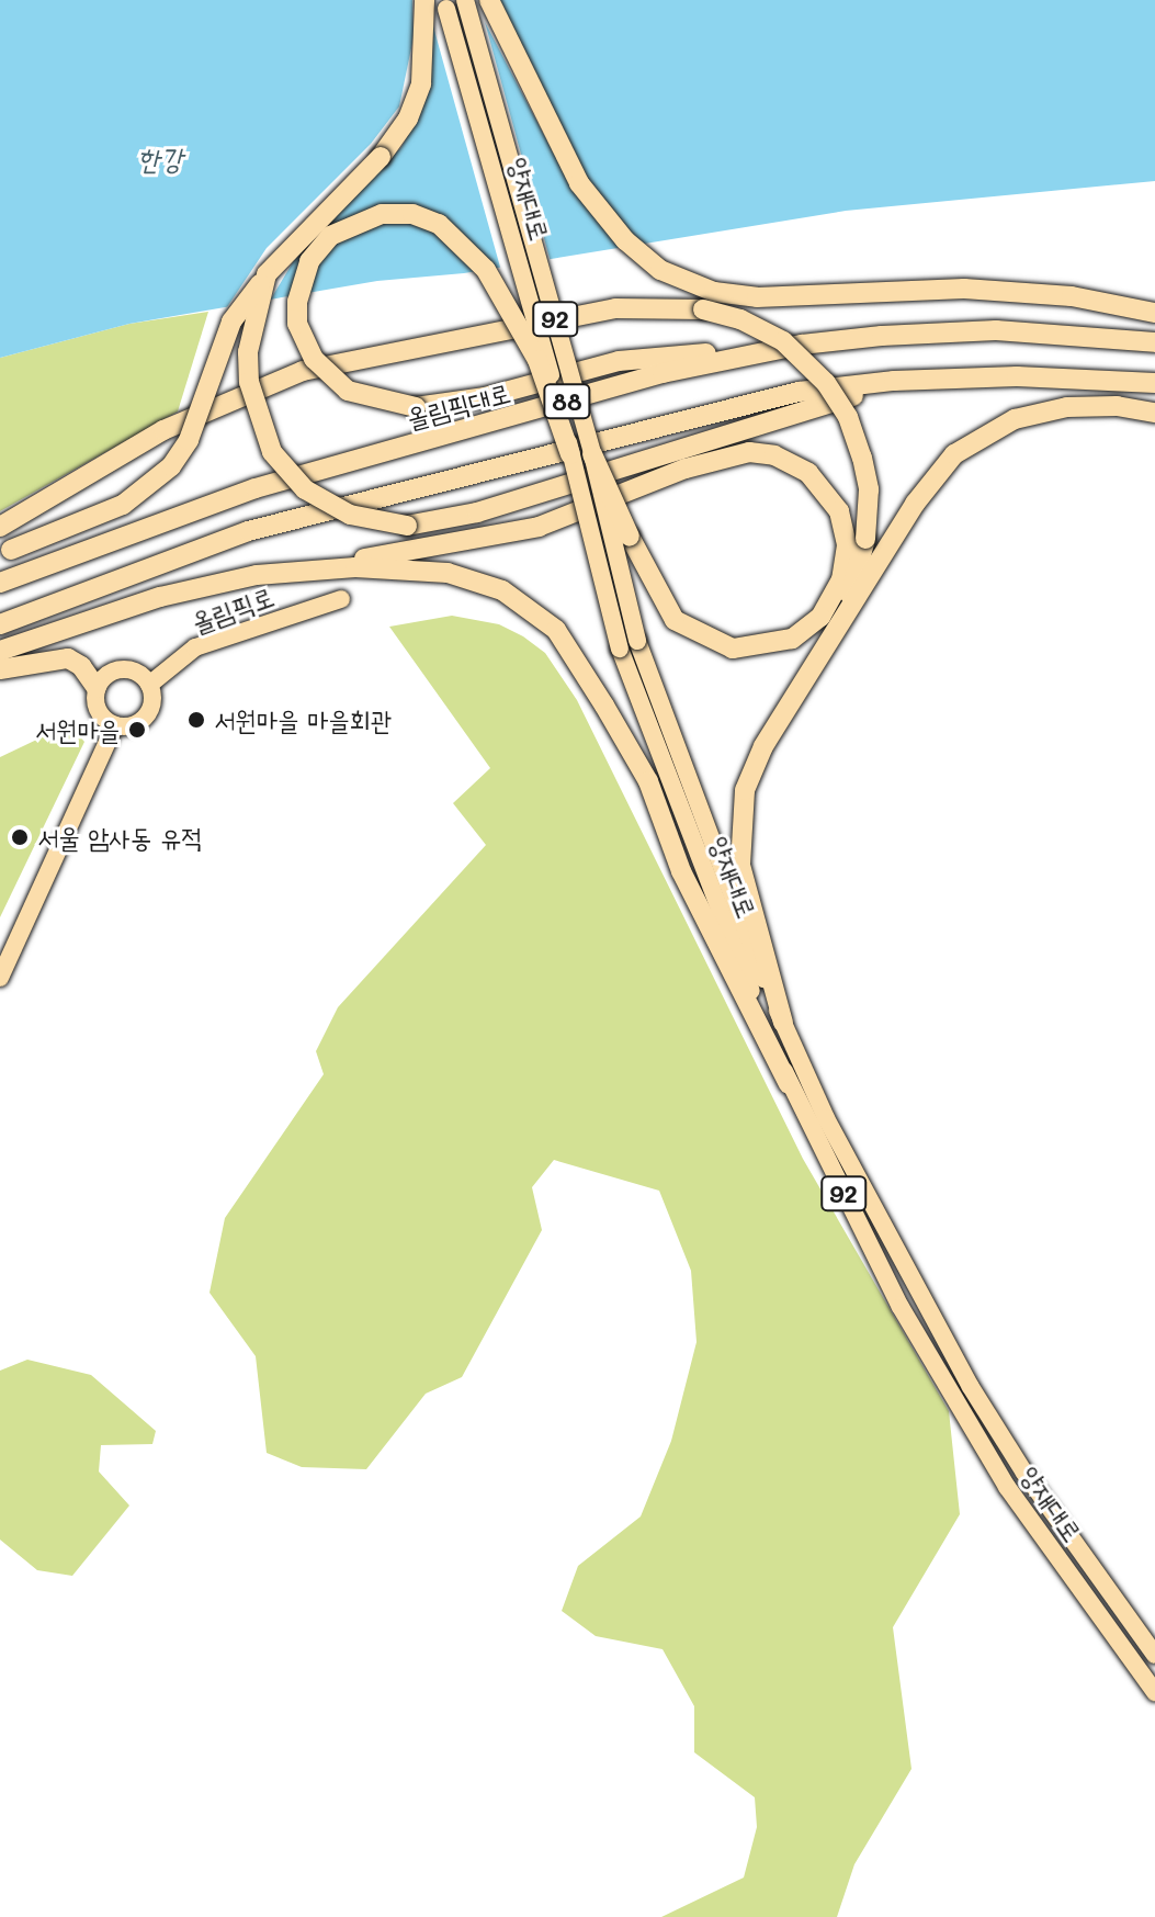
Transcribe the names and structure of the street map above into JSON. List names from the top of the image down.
{
  "streets": {
    "highway": ["88", "올림픽대로"],
    "main road": ["양재대로", "92", "올림픽로"]
  },
  "water": ["한강"],
  "places": ["서원마을 마을회관", "서원마을", "서울 암사동 유적"]
}
